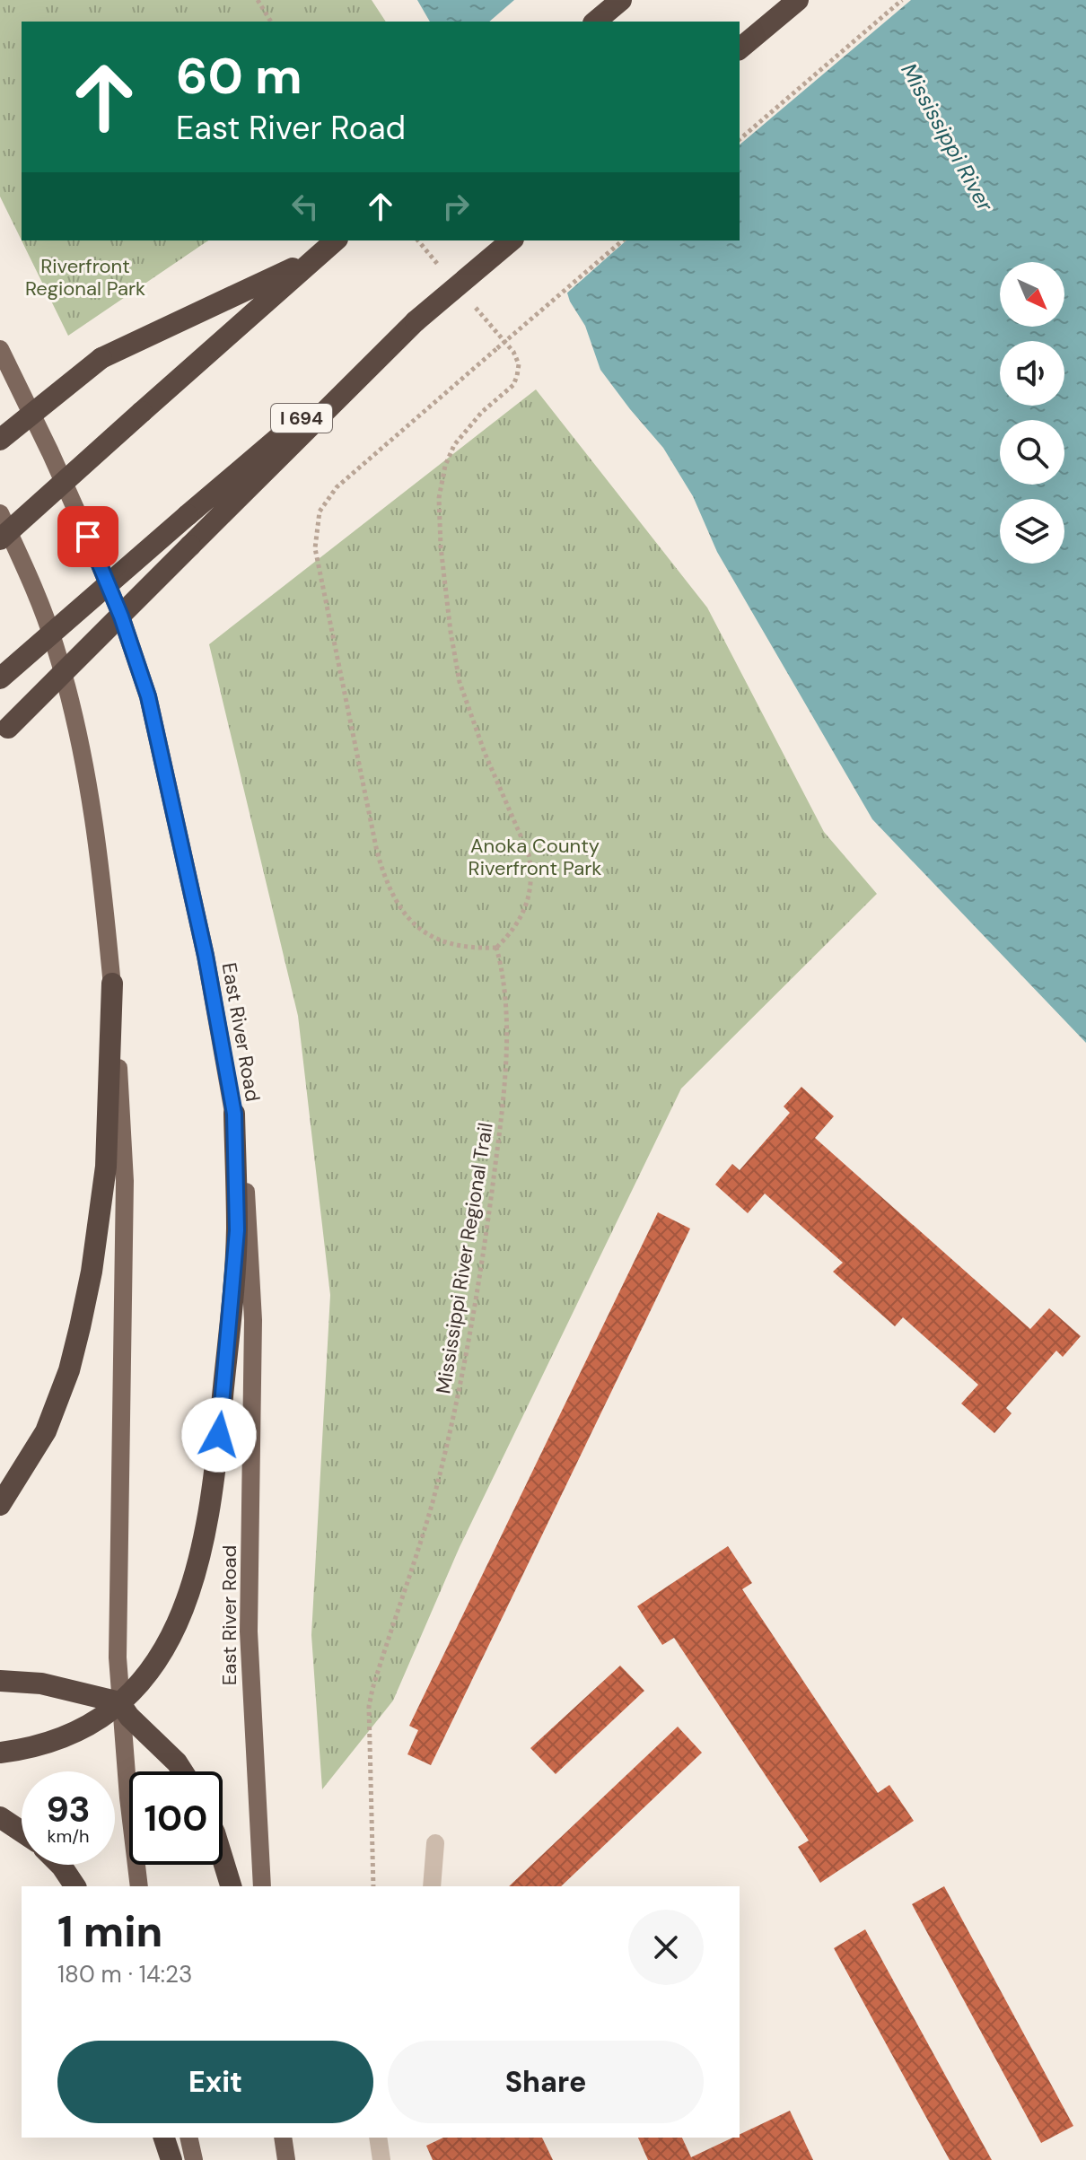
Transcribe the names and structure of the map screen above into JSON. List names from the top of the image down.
{
  "streets": {
    "highway": ["I 694"],
    "main road": ["East River Road"],
    "path": ["Mississippi River Regional Trail"]
  },
  "water": ["Mississippi River"],
  "parks": ["Riverfront Regional Park", "Anoka County Riverfront Park"],
  "north": "bottom right",
  "page": {
    "turn": ["60 m", "East River Road"],
    "speed": "93 km/h",
    "limit": "100",
    "heading": ["1 min", "180 m · 14:23"],
    "buttons": ["Exit", "Share"]
  }
}
